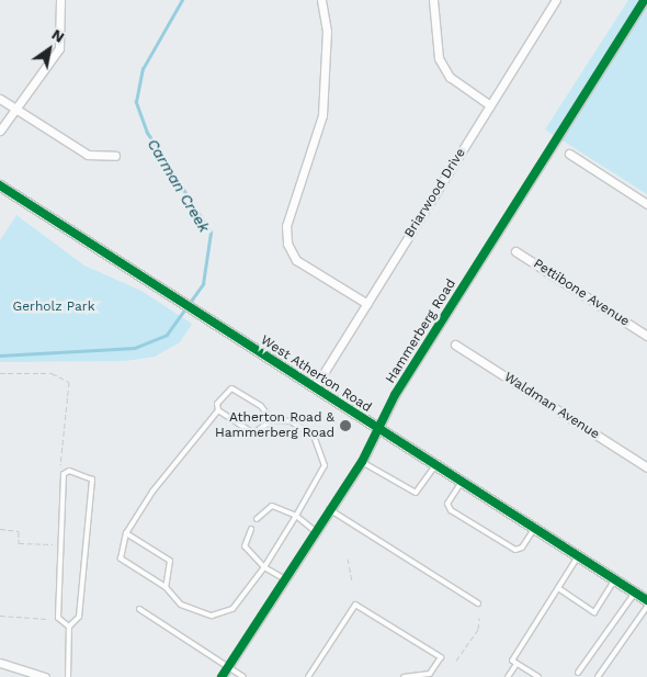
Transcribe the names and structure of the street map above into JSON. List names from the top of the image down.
{
  "streets": {
    "street": [
      "Briarwood Drive",
      "Pettibone Avenue",
      "Hammerberg Road",
      "West Atherton Road",
      "Waldman Avenue"
    ]
  },
  "crossings": [
    ["Briarwood Drive", "West Atherton Road"],
    ["Hammerberg Road", "West Atherton Road"]
  ],
  "water": ["Carman Creek"],
  "parks": ["Gerholz Park"],
  "places": ["Atherton Road & Hammerberg Road"],
  "north": "top right"
}
